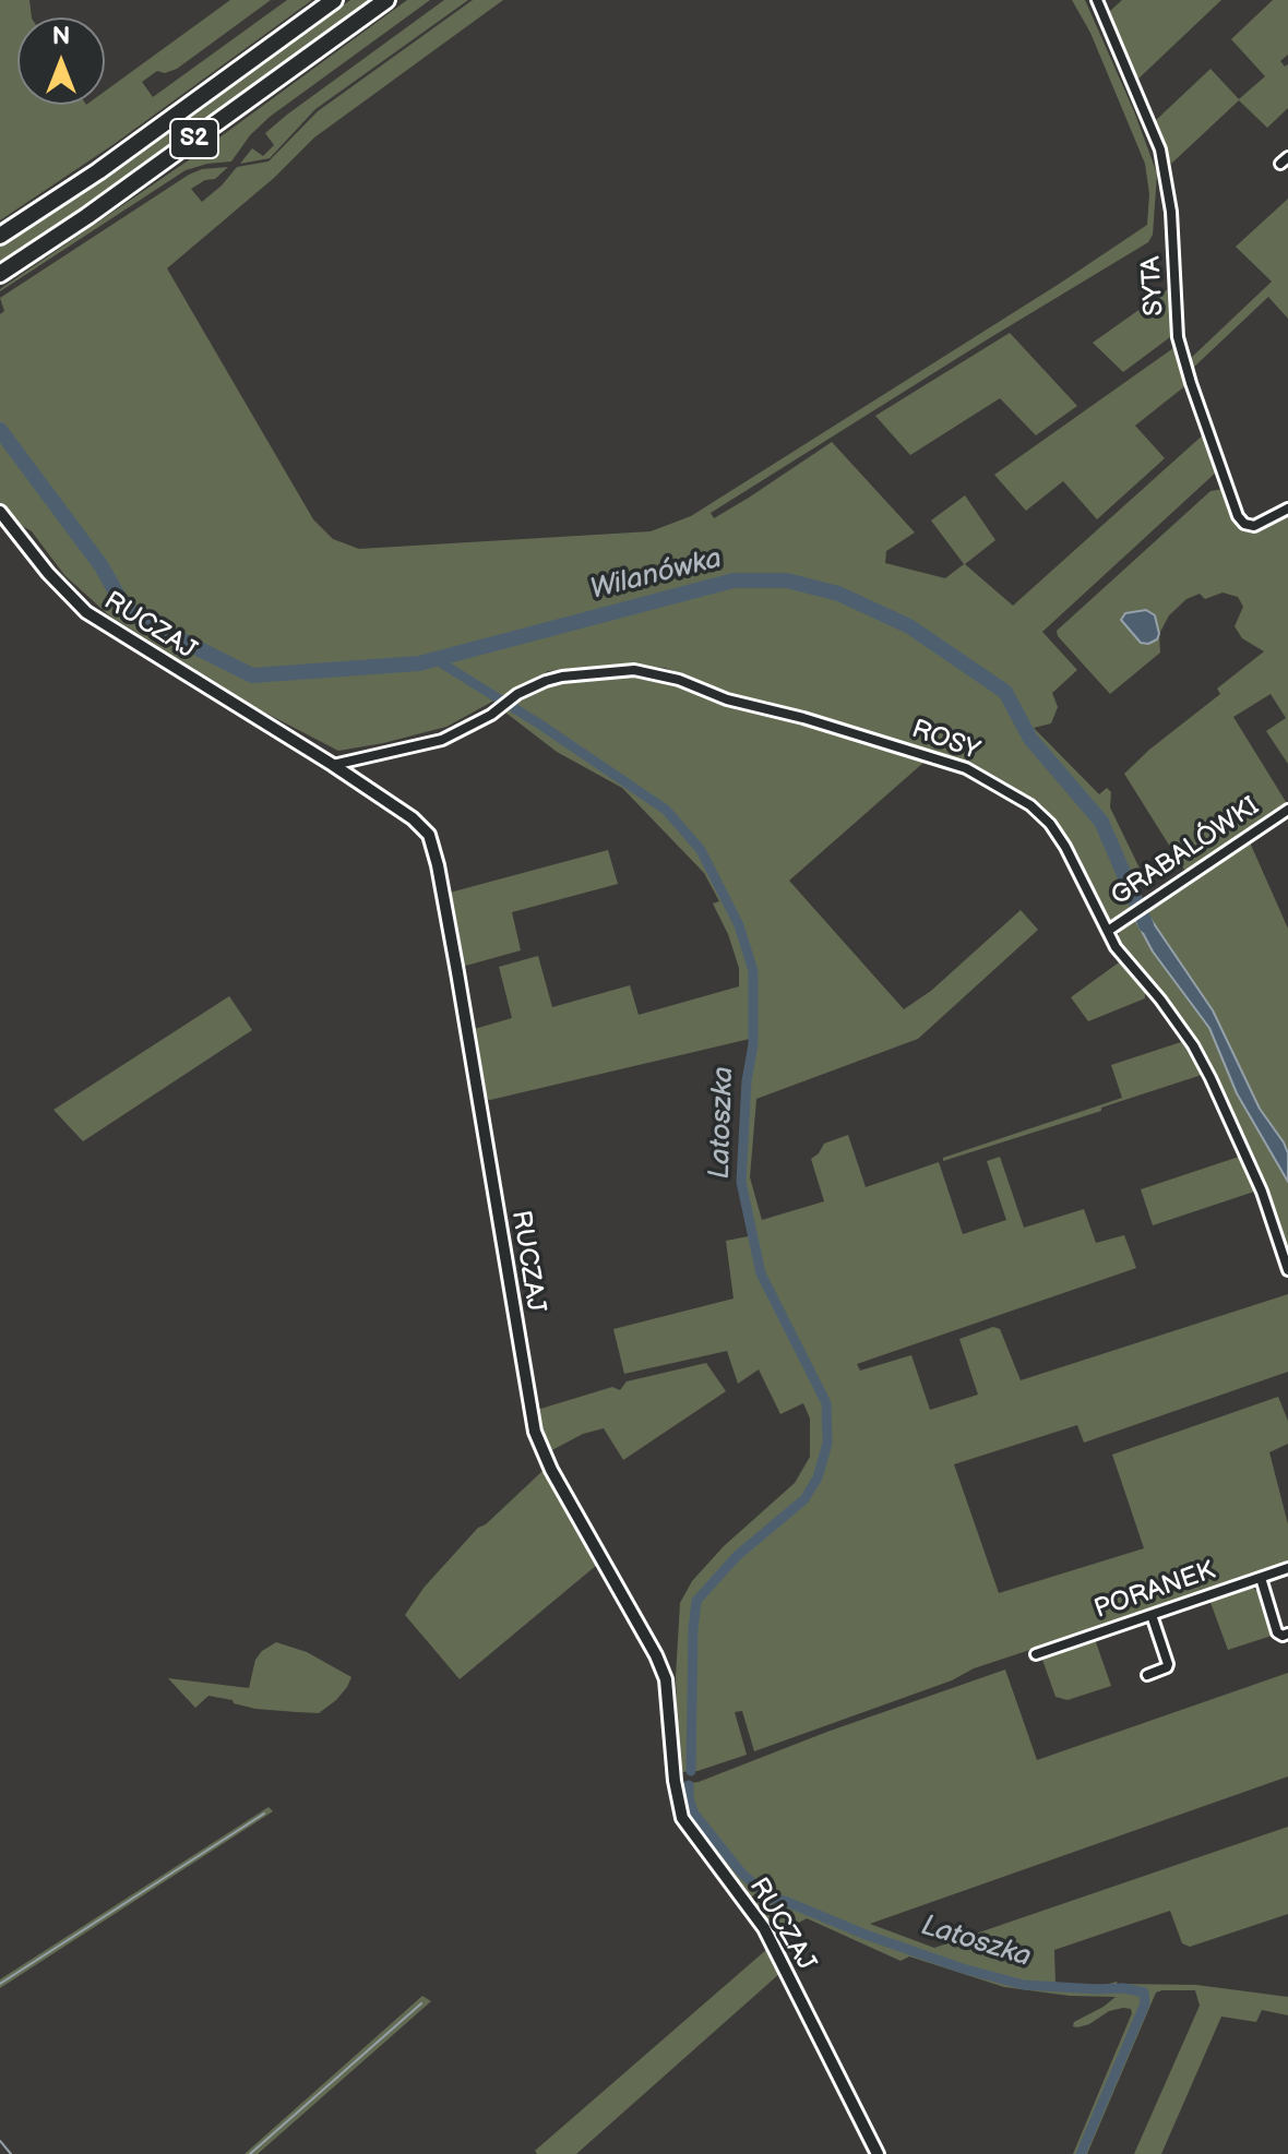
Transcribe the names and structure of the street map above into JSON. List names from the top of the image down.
{
  "streets": {
    "highway": ["S2"],
    "street": [
      "SYTA",
      "RUCZAJ",
      "ROSY",
      "GRABALÓWKI",
      "PORANEK"
    ]
  },
  "crossings": [
    ["RUCZAJ", "ROSY"],
    ["ROSY", "GRABALÓWKI"]
  ],
  "water": ["Wilanówka", "Latoszka"],
  "north": "top"
}
